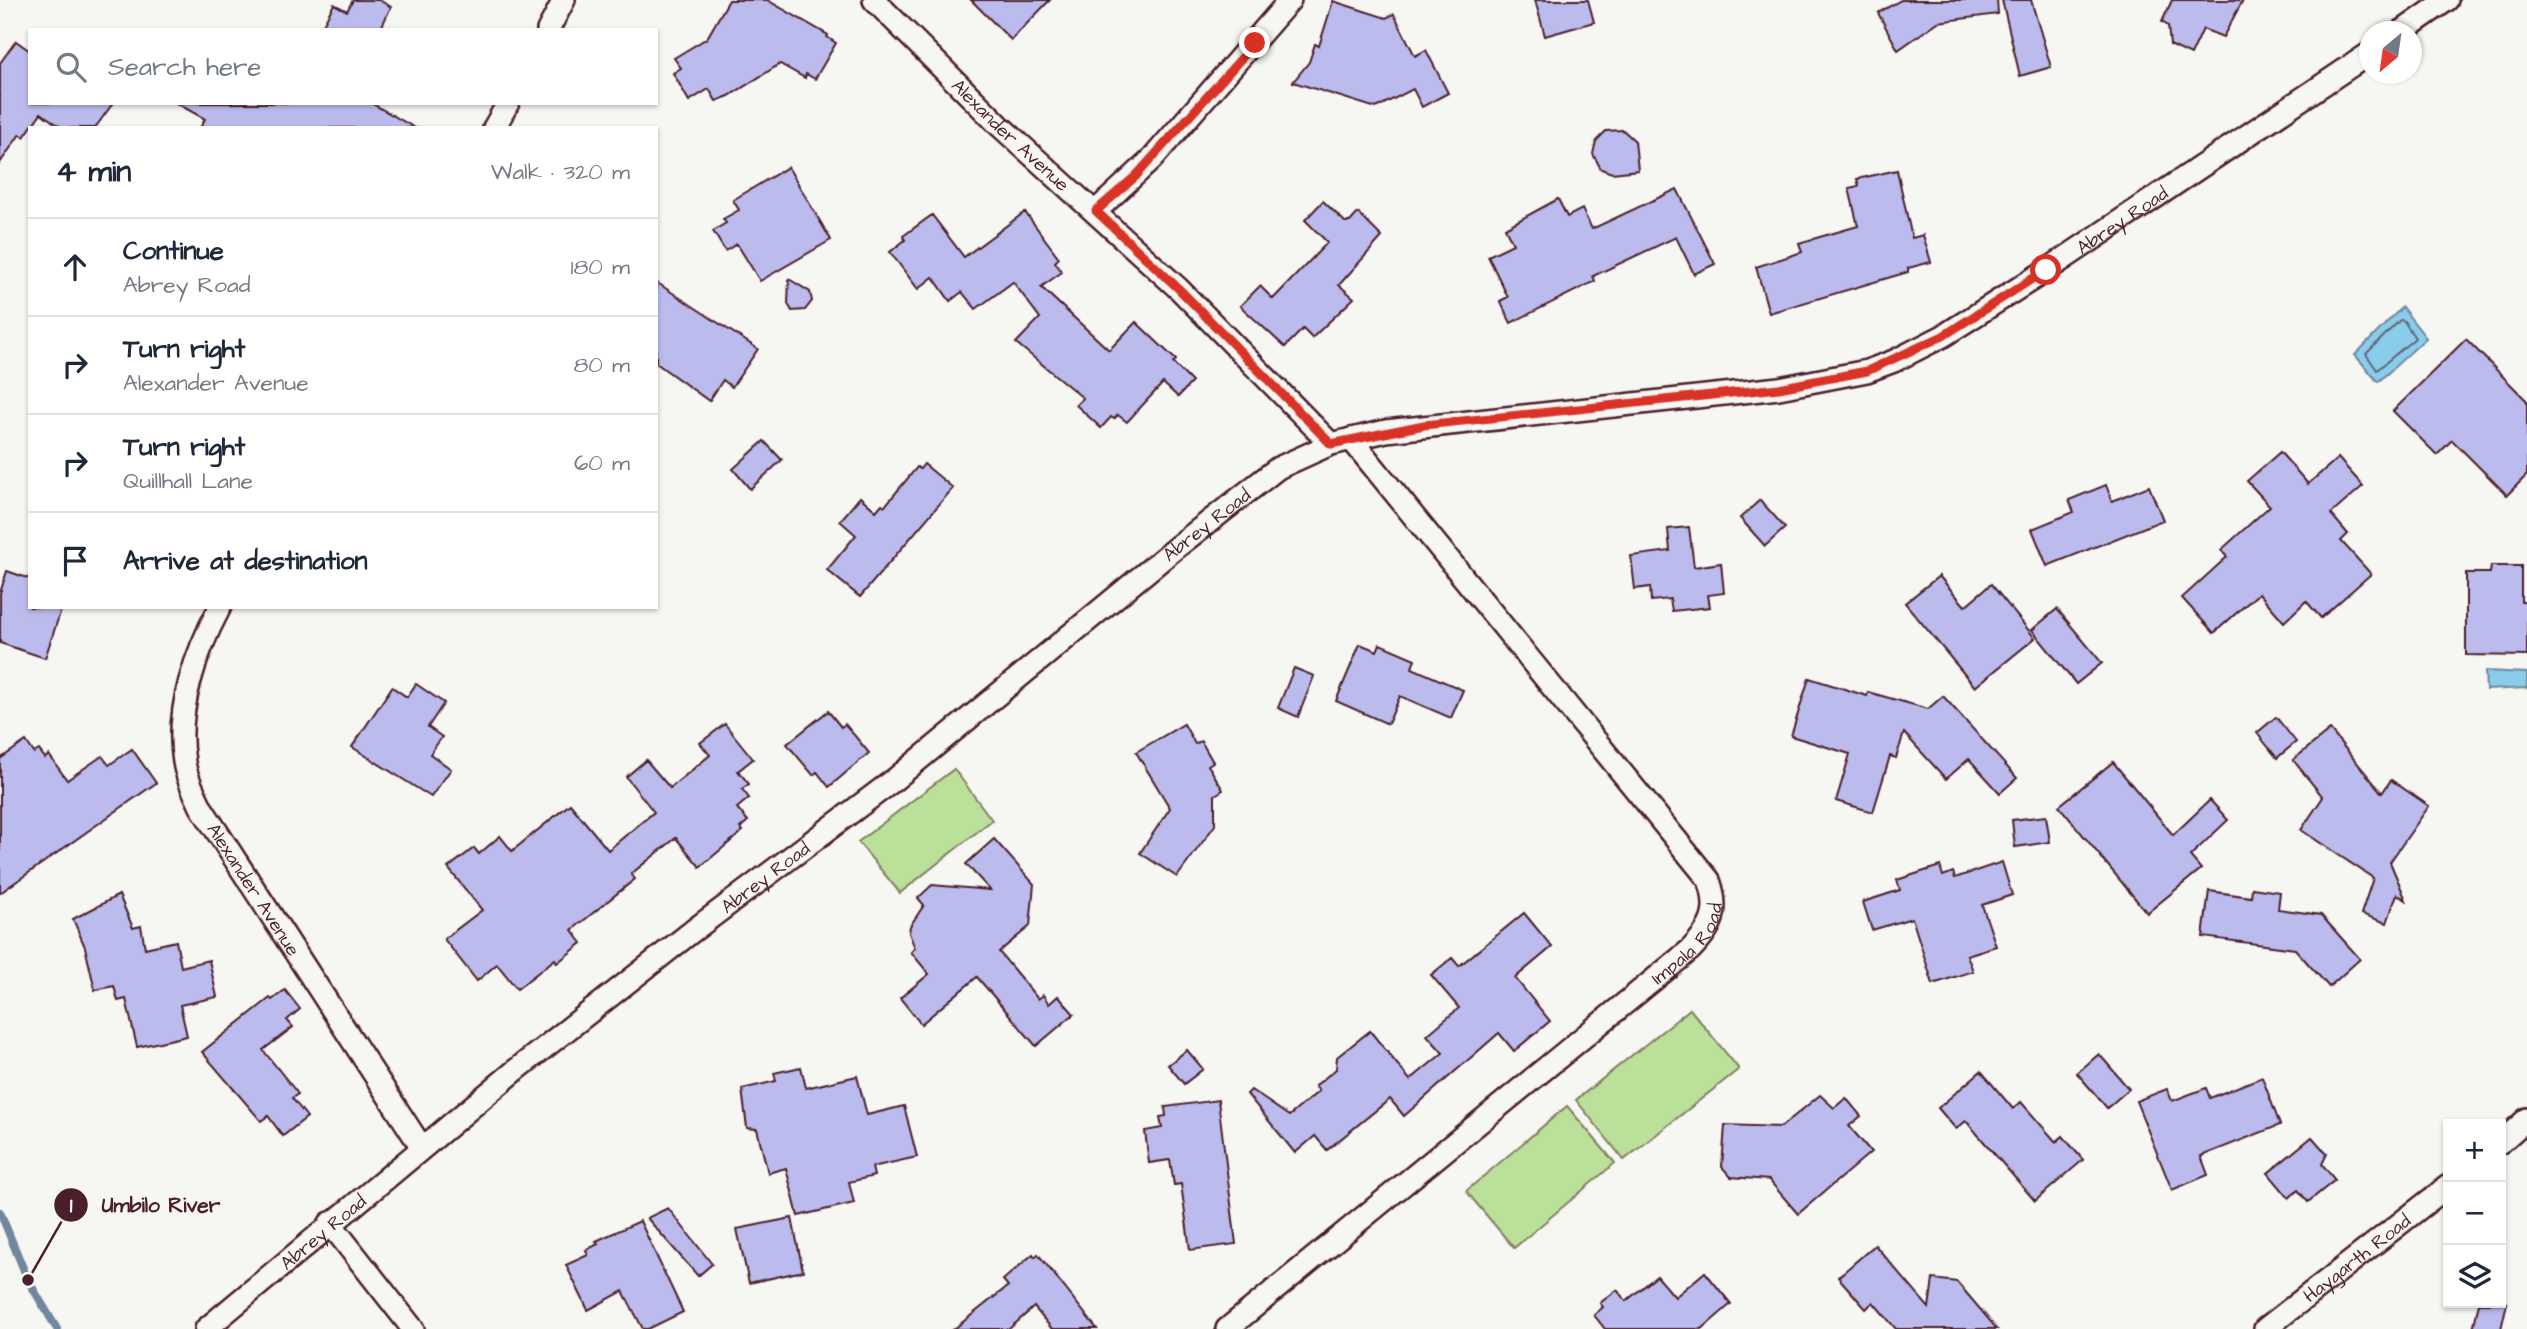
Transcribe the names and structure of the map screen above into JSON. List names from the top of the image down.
{
  "streets": {
    "street": [
      "Alexander Avenue",
      "Abrey Road",
      "Impala Road",
      "Haygarth Road"
    ]
  },
  "crossings": [
    ["Alexander Avenue", "Abrey Road"],
    ["Alexander Avenue", "Impala Road"],
    ["Abrey Road", "Impala Road"]
  ],
  "places": ["Umbilo River"],
  "north": "bottom left",
  "page": {
    "search": "Search here",
    "heading": ["4 min", "Walk · 320 m"],
    "list": [
      ["Continue", "Abrey Road", "180 m"],
      ["Turn right", "Alexander Avenue", "80 m"],
      ["Turn right", "Quillhall Lane", "60 m"],
      "Arrive at destination"
    ],
    "map_buttons": ["+", "−"]
  }
}
